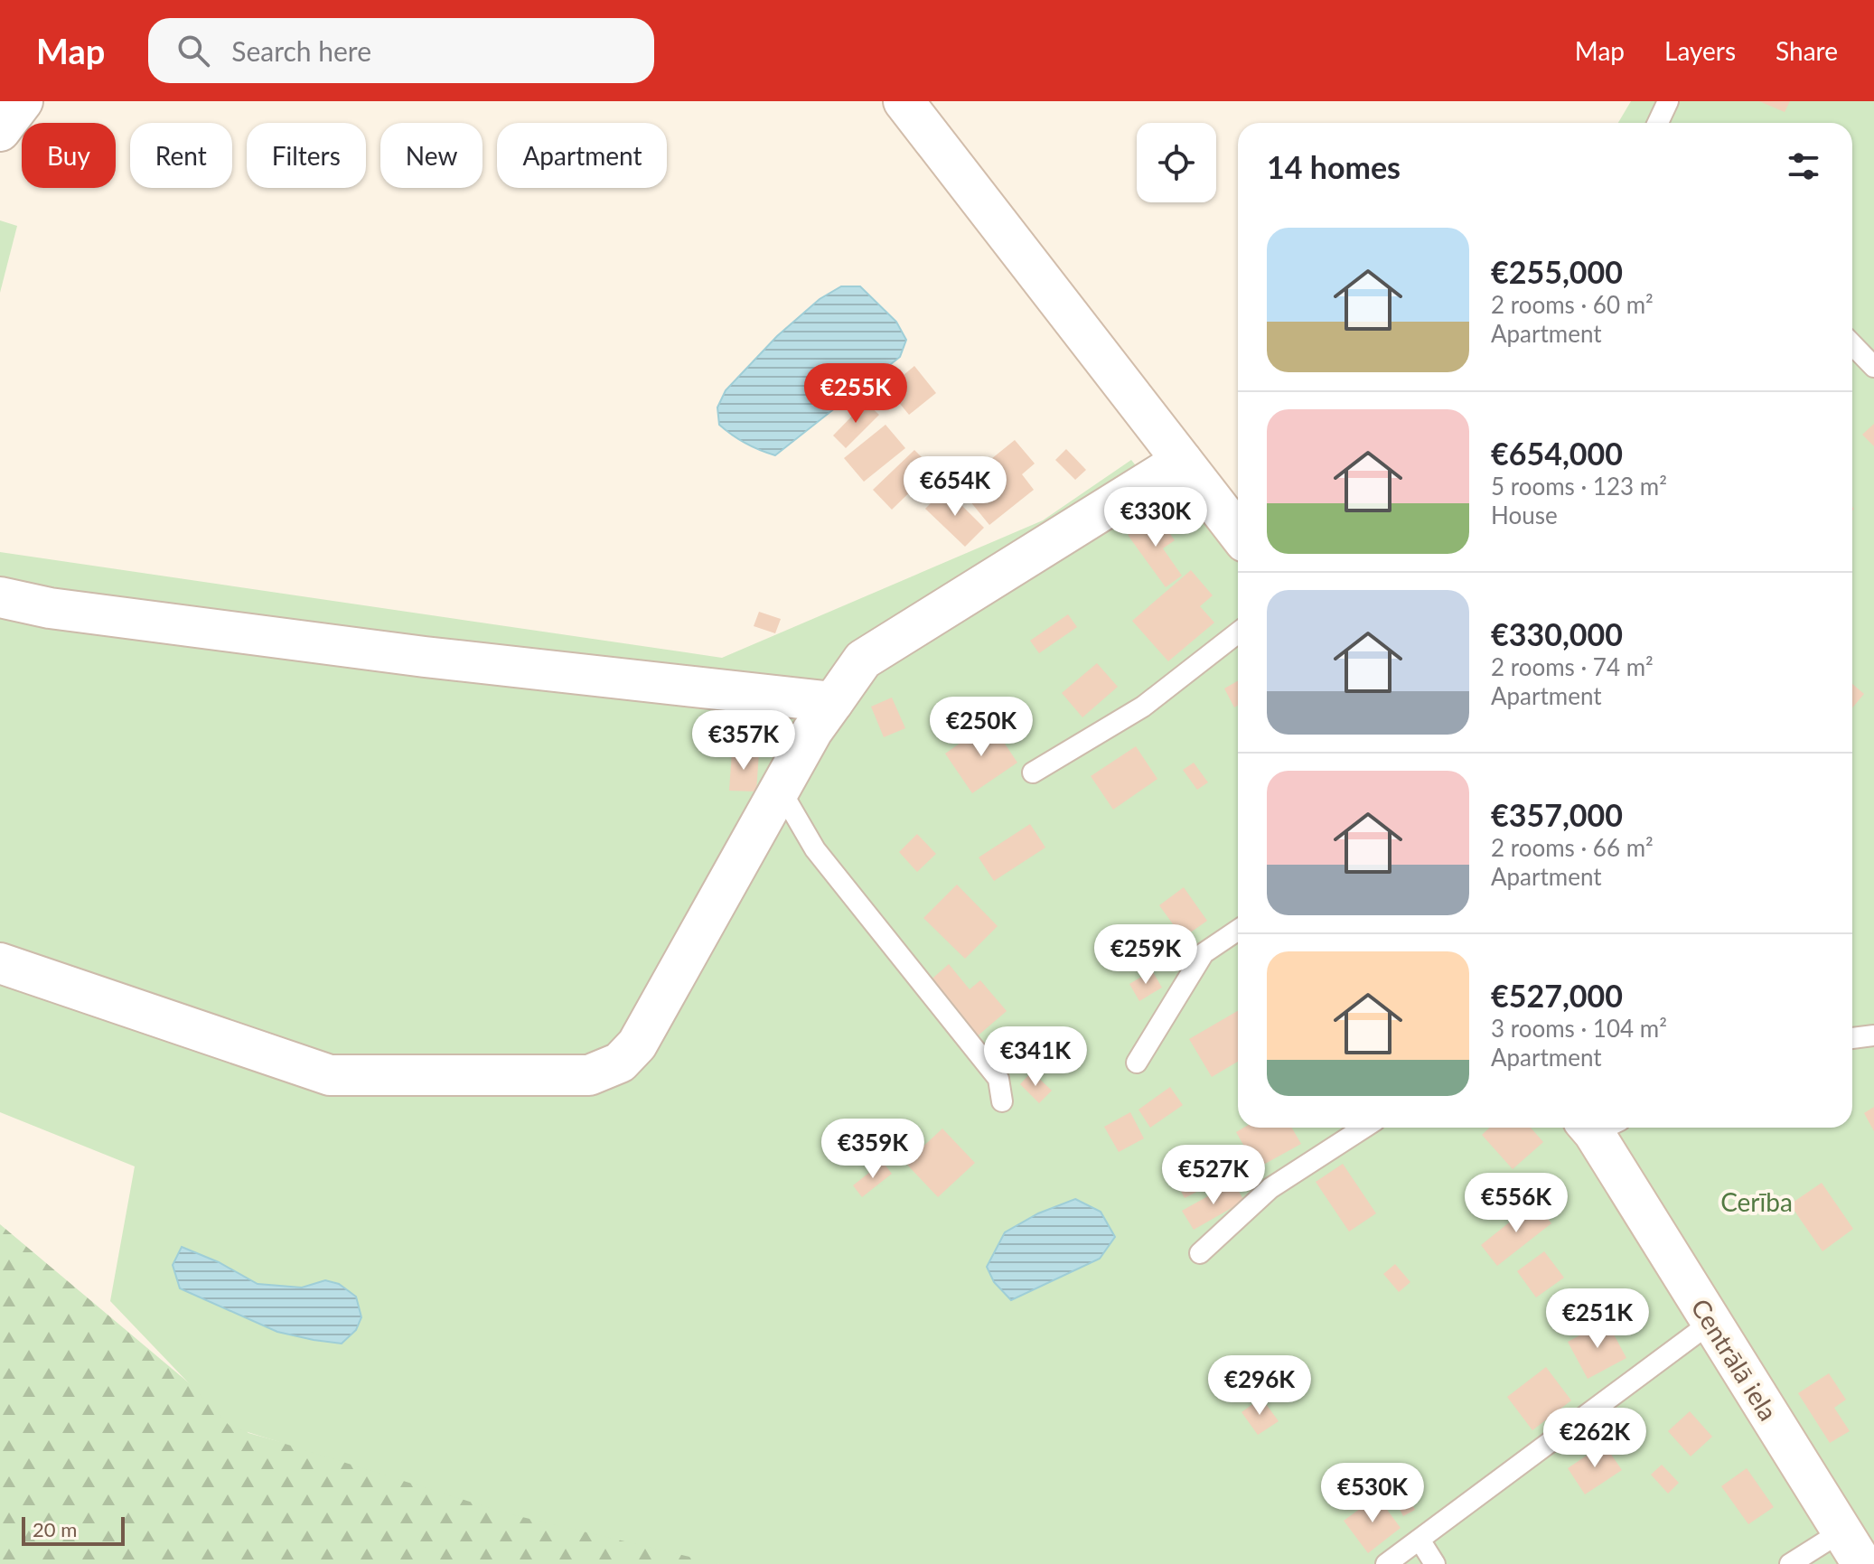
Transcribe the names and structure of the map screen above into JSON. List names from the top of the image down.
{
  "streets": {
    "street": ["Centrālā iela"]
  },
  "parks": ["Cerība"],
  "scale_bar": "20 m",
  "page": {
    "header": "Map",
    "search": "Search here",
    "nav": ["Map", "Layers", "Share"],
    "chip": [
      "Buy",
      "Rent",
      "Filters",
      "New",
      "Apartment"
    ],
    "heading": "14 homes",
    "list": [
      {
        "name": "€255,000",
        "note": "2 rooms · 60 m² · Apartment"
      },
      {
        "name": "€654,000",
        "note": "5 rooms · 123 m² · House"
      },
      {
        "name": "€330,000",
        "note": "2 rooms · 74 m² · Apartment"
      },
      {
        "name": "€357,000",
        "note": "2 rooms · 66 m² · Apartment"
      },
      {
        "name": "€527,000",
        "note": "3 rooms · 104 m² · Apartment"
      }
    ],
    "price": [
      "€255K",
      "€654K",
      "€330K",
      "€250K",
      "€357K",
      "€259K",
      "€341K",
      "€359K",
      "€527K",
      "€556K",
      "€251K",
      "€296K",
      "€262K",
      "€530K"
    ],
    "scale": "20 m"
  }
}
